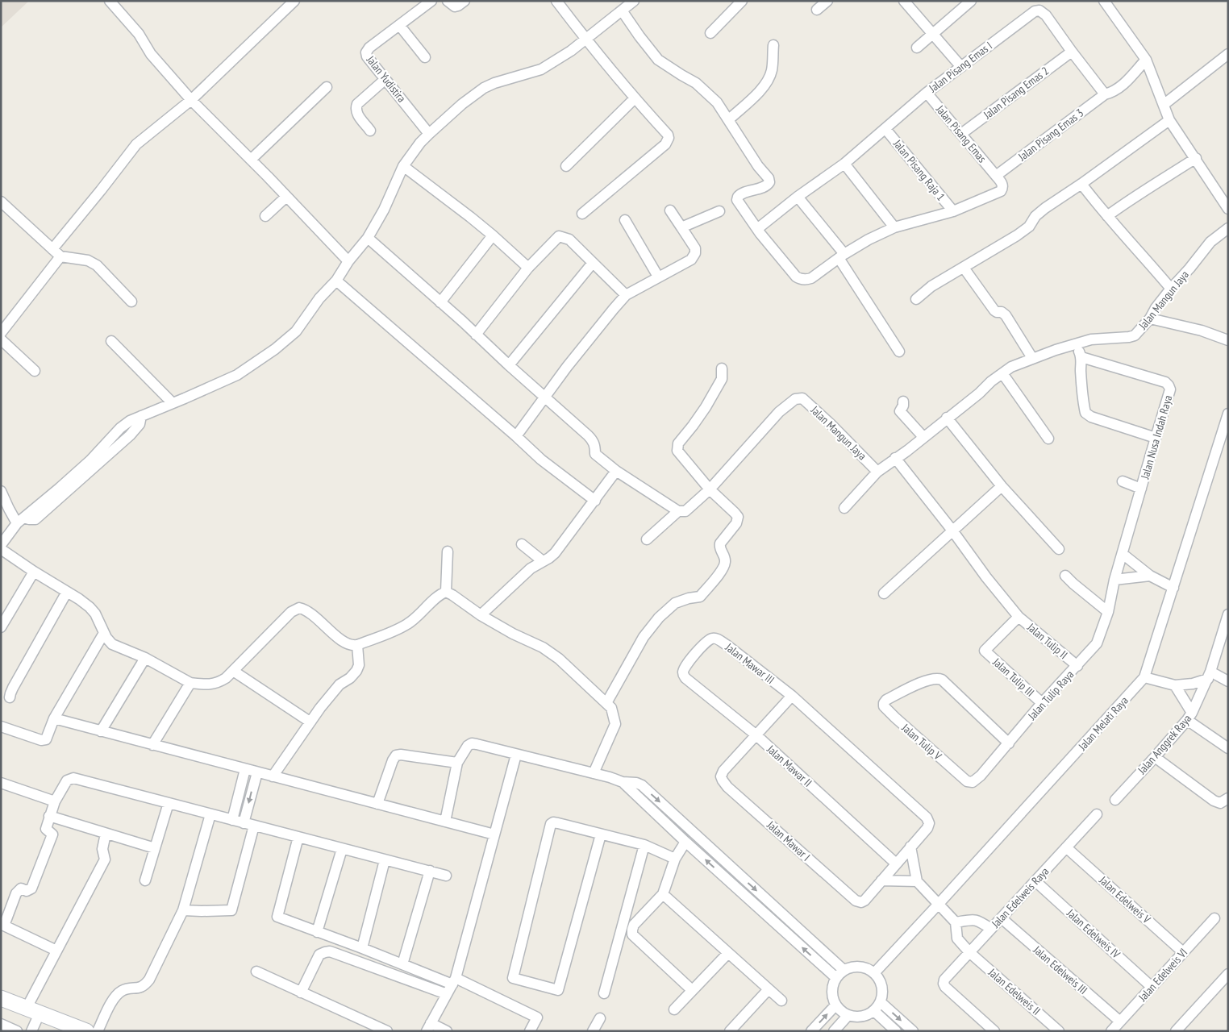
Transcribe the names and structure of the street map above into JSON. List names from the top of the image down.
{
  "streets": {
    "street": [
      "Jalan Pisang Emas I",
      "Jalan Yudistira",
      "Jalan Pisang Emas 2",
      "Jalan Pisang Emas",
      "Jalan Pisang Emas 3",
      "Jalan Pisang Raja 1",
      "Jalan Mangun Jaya",
      "Jalan Nusa Indah Raya",
      "Jalan Tulip II",
      "Jalan Mawar III",
      "Jalan Tulip III",
      "Jalan Tulip Raya",
      "Jalan Melati Raya",
      "Jalan Tulip V",
      "Jalan Anggrek Raya",
      "Jalan Mawar II",
      "Jalan Mawar I",
      "Jalan Edelweis Raya",
      "Jalan Edelweis V",
      "Jalan Edelweis IV",
      "Jalan Edelweis III",
      "Jalan Edelweis VI",
      "Jalan Edelweis II"
    ]
  },
  "crossings": [
    ["Jalan Pisang Emas I", "Jalan Pisang Emas 2"],
    ["Jalan Pisang Emas I", "Jalan Pisang Emas"],
    ["Jalan Pisang Emas I", "Jalan Pisang Emas 3"],
    ["Jalan Pisang Emas I", "Jalan Pisang Raja 1"],
    ["Jalan Pisang Emas 2", "Jalan Pisang Emas"],
    ["Jalan Pisang Emas", "Jalan Pisang Emas 3"],
    ["Jalan Mangun Jaya", "Jalan Tulip II"],
    ["Jalan Nusa Indah Raya", "Jalan Tulip Raya"],
    ["Jalan Tulip II", "Jalan Tulip III"],
    ["Jalan Tulip II", "Jalan Tulip Raya"],
    ["Jalan Mawar III", "Jalan Mawar II"],
    ["Jalan Mawar III", "Jalan Mawar I"],
    ["Jalan Tulip III", "Jalan Tulip Raya"],
    ["Jalan Tulip Raya", "Jalan Tulip V"],
    ["Jalan Mawar II", "Jalan Mawar I"],
    ["Jalan Edelweis Raya", "Jalan Edelweis V"],
    ["Jalan Edelweis Raya", "Jalan Edelweis IV"],
    ["Jalan Edelweis Raya", "Jalan Edelweis III"],
    ["Jalan Edelweis Raya", "Jalan Edelweis II"],
    ["Jalan Edelweis V", "Jalan Edelweis VI"],
    ["Jalan Edelweis IV", "Jalan Edelweis VI"],
    ["Jalan Edelweis III", "Jalan Edelweis VI"]
  ]
}
